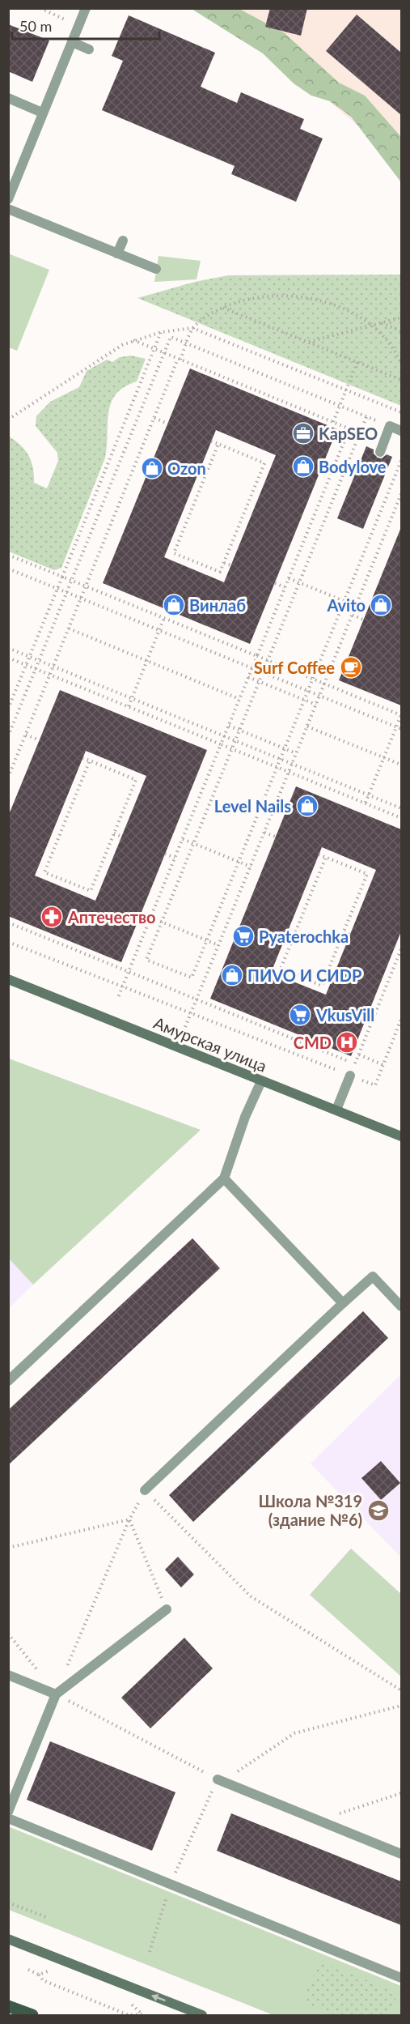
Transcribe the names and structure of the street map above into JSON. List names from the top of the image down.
{
  "streets": {
    "street": ["Амурская улица"]
  },
  "places": {
    "office": ["KapSEO"],
    "shop": [
      "Bodylove",
      "Ozon",
      "Винлаб",
      "Avito",
      "Level Nails",
      "ПИVO И СИDР"
    ],
    "cafe": ["Surf Coffee"],
    "pharmacy": ["Аптечество"],
    "supermarket": ["Pyaterochka", "VkusVill"],
    "hospital": ["CMD"],
    "school or university": ["Школа №319 (здание №6)"]
  },
  "scale_bar": "50 m"
}
